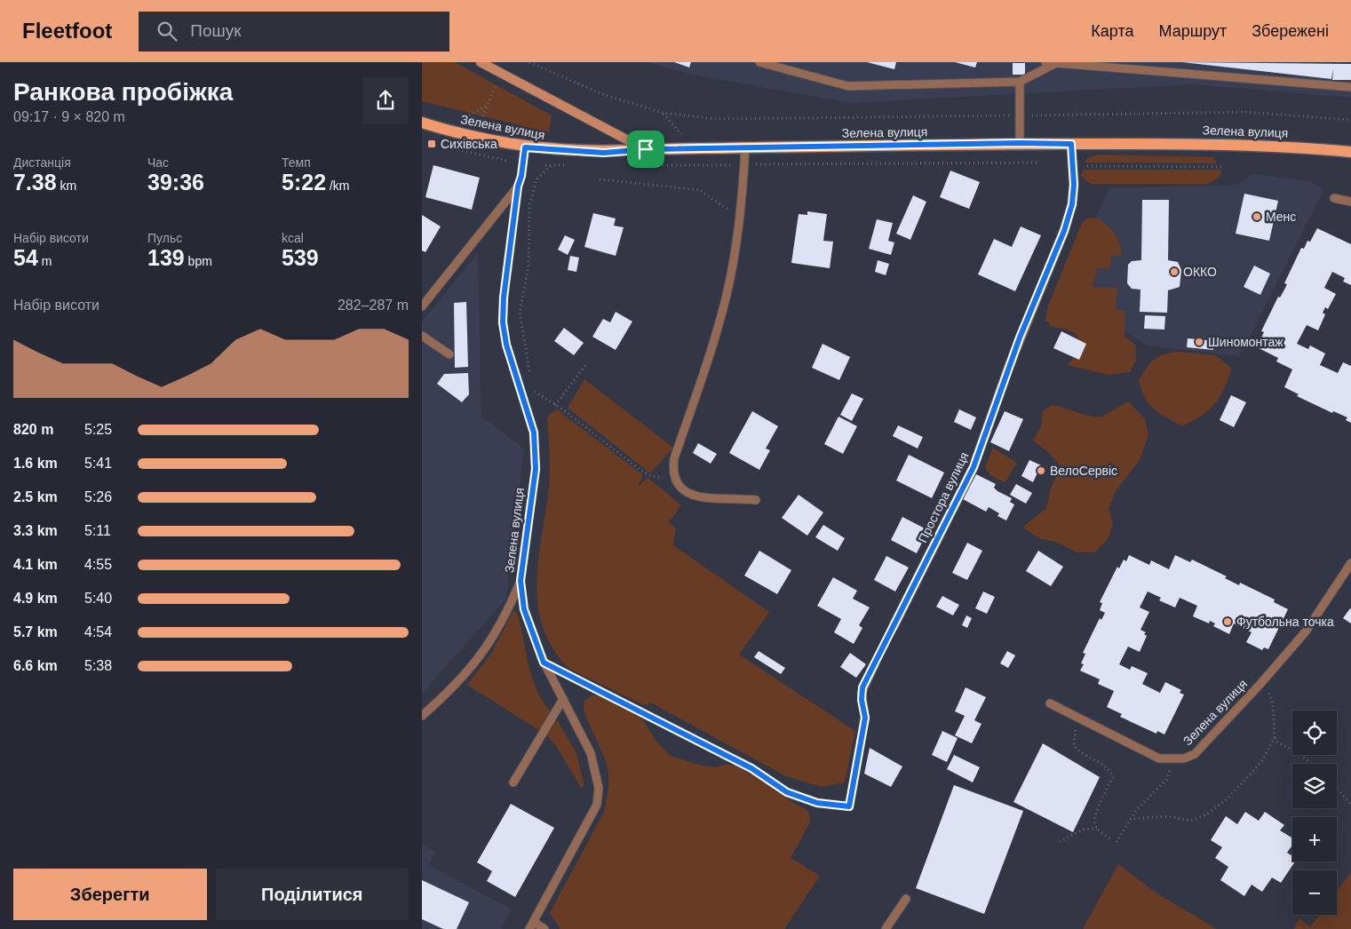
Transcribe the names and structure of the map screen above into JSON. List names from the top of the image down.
{
  "streets": {
    "main road": ["Зелена вулиця"],
    "street": ["Простора вулиця"]
  },
  "crossings": [
    ["Зелена вулиця", "Простора вулиця"]
  ],
  "places": {
    "transit": ["Сихівська"],
    "other": [
      "Менс",
      "ОККО",
      "Шиномонтаж",
      "ВелоСервіс",
      "Футбольна точка"
    ]
  },
  "page": {
    "header": "Fleetfoot",
    "search": "Пошук",
    "nav": ["Карта", "Маршрут", "Збережені"],
    "heading": ["Ранкова пробіжка", "09:17 · 9 × 820 m"],
    "stats": [
      ["Дистанція", "7.38 km"],
      ["Час", "39:36"],
      ["Темп", "5:22 /km"],
      ["Набір висоти", "54 m"],
      ["Пульс", "139 bpm"],
      ["kcal", "539"]
    ],
    "chart": ["Набір висоти", "282–287 m"],
    "list": [
      {
        "name": "820 m",
        "note": "5:25"
      },
      {
        "name": "1.6 km",
        "note": "5:41"
      },
      {
        "name": "2.5 km",
        "note": "5:26"
      },
      {
        "name": "3.3 km",
        "note": "5:11"
      },
      {
        "name": "4.1 km",
        "note": "4:55"
      },
      {
        "name": "4.9 km",
        "note": "5:40"
      },
      {
        "name": "5.7 km",
        "note": "4:54"
      },
      {
        "name": "6.6 km",
        "note": "5:38"
      }
    ],
    "map_buttons": ["+", "−"],
    "buttons": ["Зберегти", "Поділитися"]
  }
}
